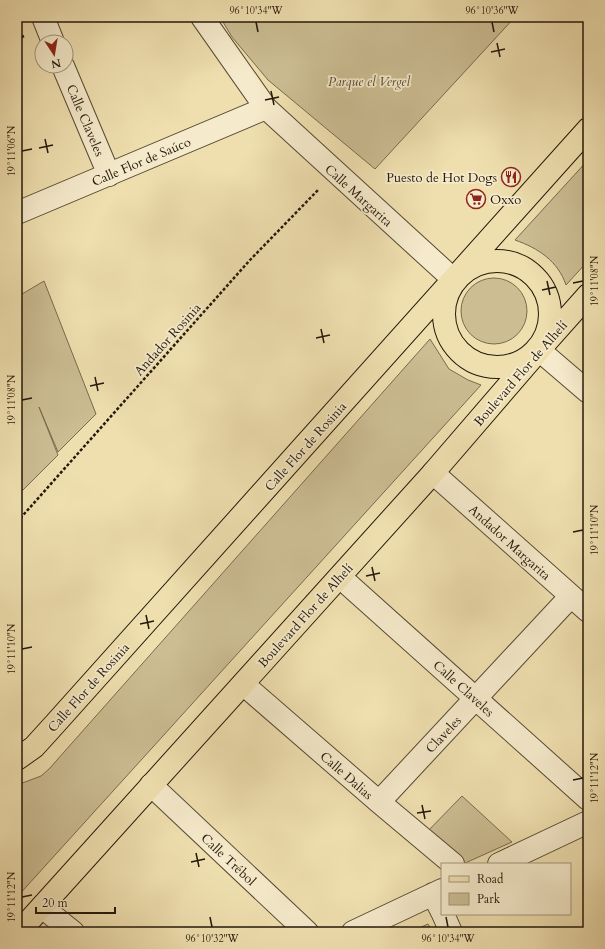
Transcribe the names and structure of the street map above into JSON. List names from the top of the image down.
{
  "streets": {
    "main road": ["Boulevard Flor de Alhelí", "Calle Flor de Rosinia"],
    "street": [
      "Calle Claveles",
      "Calle Flor de Saúco",
      "Calle Margarita",
      "Andador Margarita",
      "Claveles",
      "Calle Dalias",
      "Calle Trébol"
    ],
    "path": ["Andador Rosinia"]
  },
  "crossings": [
    ["Calle Claveles", "Calle Flor de Saúco"],
    ["Calle Claveles", "Boulevard Flor de Alhelí"],
    ["Calle Claveles", "Claveles"],
    ["Calle Flor de Saúco", "Calle Margarita"],
    ["Calle Margarita", "Andador Rosinia"],
    ["Calle Margarita", "Boulevard Flor de Alhelí"],
    ["Calle Margarita", "Calle Flor de Rosinia"],
    ["Boulevard Flor de Alhelí", "Calle Flor de Rosinia"],
    ["Boulevard Flor de Alhelí", "Andador Margarita"],
    ["Boulevard Flor de Alhelí", "Calle Dalias"],
    ["Boulevard Flor de Alhelí", "Calle Trébol"],
    ["Andador Margarita", "Claveles"],
    ["Claveles", "Calle Dalias"]
  ],
  "parks": ["Parque el Vergel"],
  "places": {
    "restaurant": ["Puesto de Hot Dogs"],
    "supermarket": ["Oxxo"]
  },
  "legend": ["Road", "Park"],
  "scale_bar": "20 m",
  "north": "bottom",
  "coordinates": [
    "96°10'34\"W",
    "96°10'36\"W",
    "19°11'06\"N",
    "19°11'08\"N",
    "19°11'10\"N",
    "19°11'12\"N",
    "96°10'32\"W"
  ]
}
